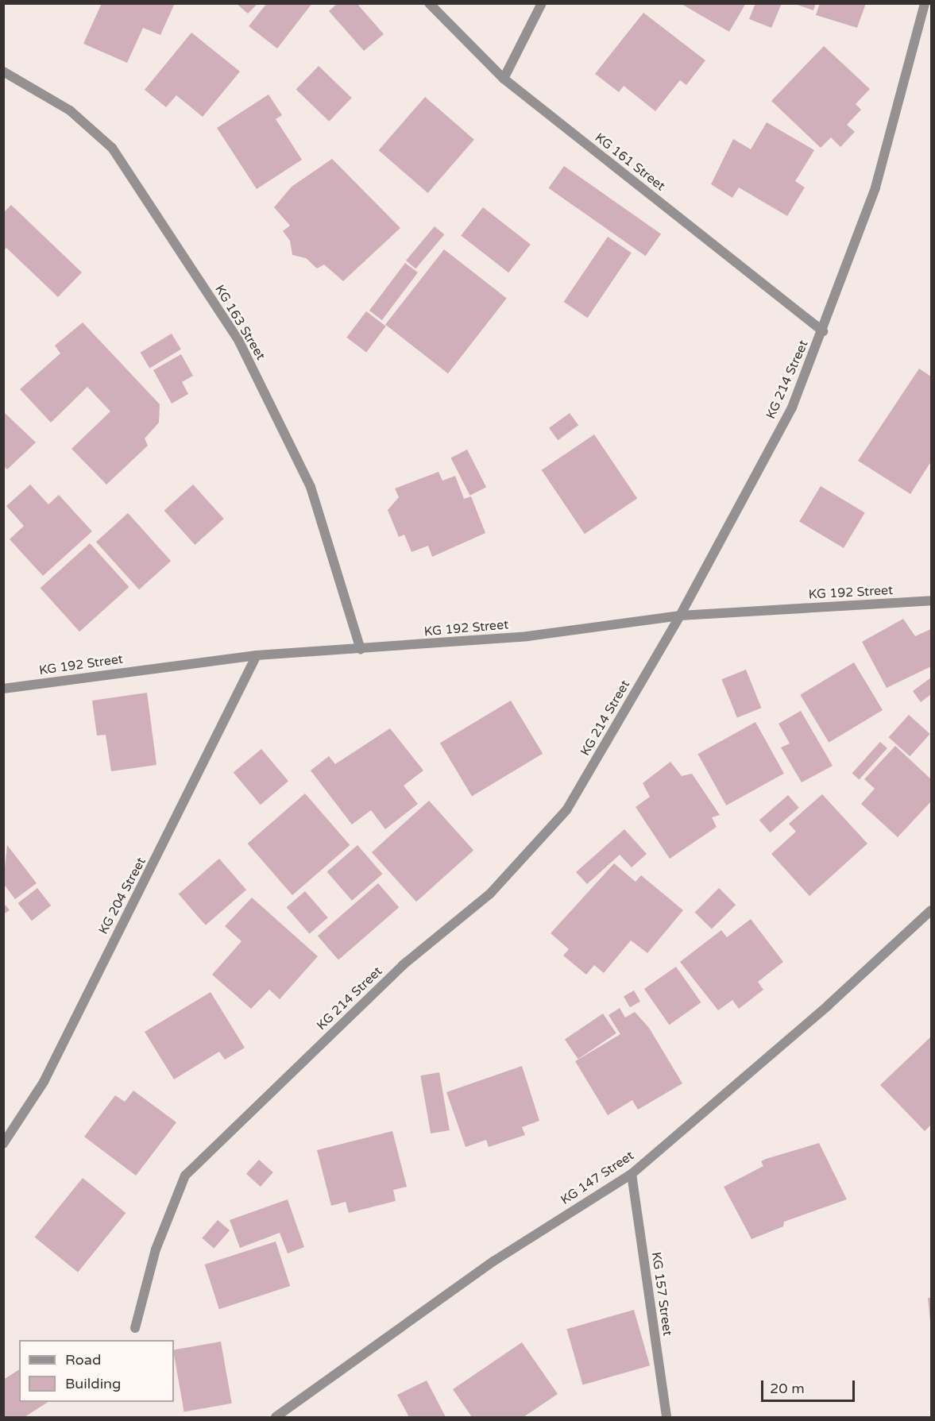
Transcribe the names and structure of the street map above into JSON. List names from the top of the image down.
{
  "streets": {
    "street": [
      "KG 161 Street",
      "KG 163 Street",
      "KG 214 Street",
      "KG 192 Street",
      "KG 204 Street",
      "KG 147 Street",
      "KG 157 Street"
    ]
  },
  "crossings": [
    ["KG 161 Street", "KG 214 Street"],
    ["KG 163 Street", "KG 192 Street"],
    ["KG 214 Street", "KG 192 Street"],
    ["KG 192 Street", "KG 204 Street"],
    ["KG 147 Street", "KG 157 Street"]
  ],
  "legend": ["Road", "Building"],
  "scale_bar": "20 m"
}
